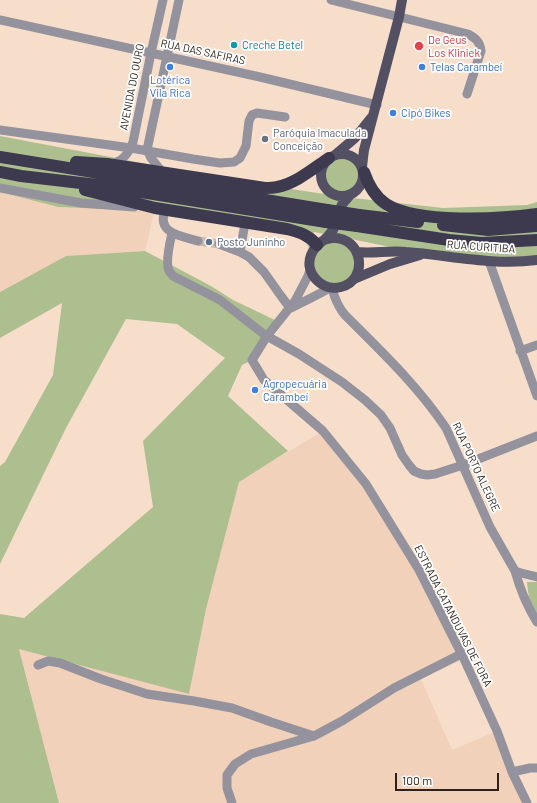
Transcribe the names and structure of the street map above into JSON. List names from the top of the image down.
{
  "streets": {
    "main road": ["RUA CURITIBA"],
    "street": [
      "RUA DAS SAFIRAS",
      "AVENIDA DO OURO",
      "RUA PORTO ALEGRE",
      "ESTRADA CATANDUVAS DE FORA"
    ]
  },
  "crossings": [
    ["RUA DAS SAFIRAS", "AVENIDA DO OURO"],
    ["RUA CURITIBA", "RUA PORTO ALEGRE"],
    ["RUA CURITIBA", "ESTRADA CATANDUVAS DE FORA"],
    ["RUA PORTO ALEGRE", "ESTRADA CATANDUVAS DE FORA"]
  ],
  "places": [
    "Creche Betel",
    "De Geus Los Kliniek",
    "Lotérica Vila Rica",
    "Telas Carambeí",
    "Cipó Bikes",
    "Paróquia Imaculada Conceição",
    "Posto Juninho",
    "Agropecuária Carambeí"
  ],
  "scale_bar": "100 m"
}
